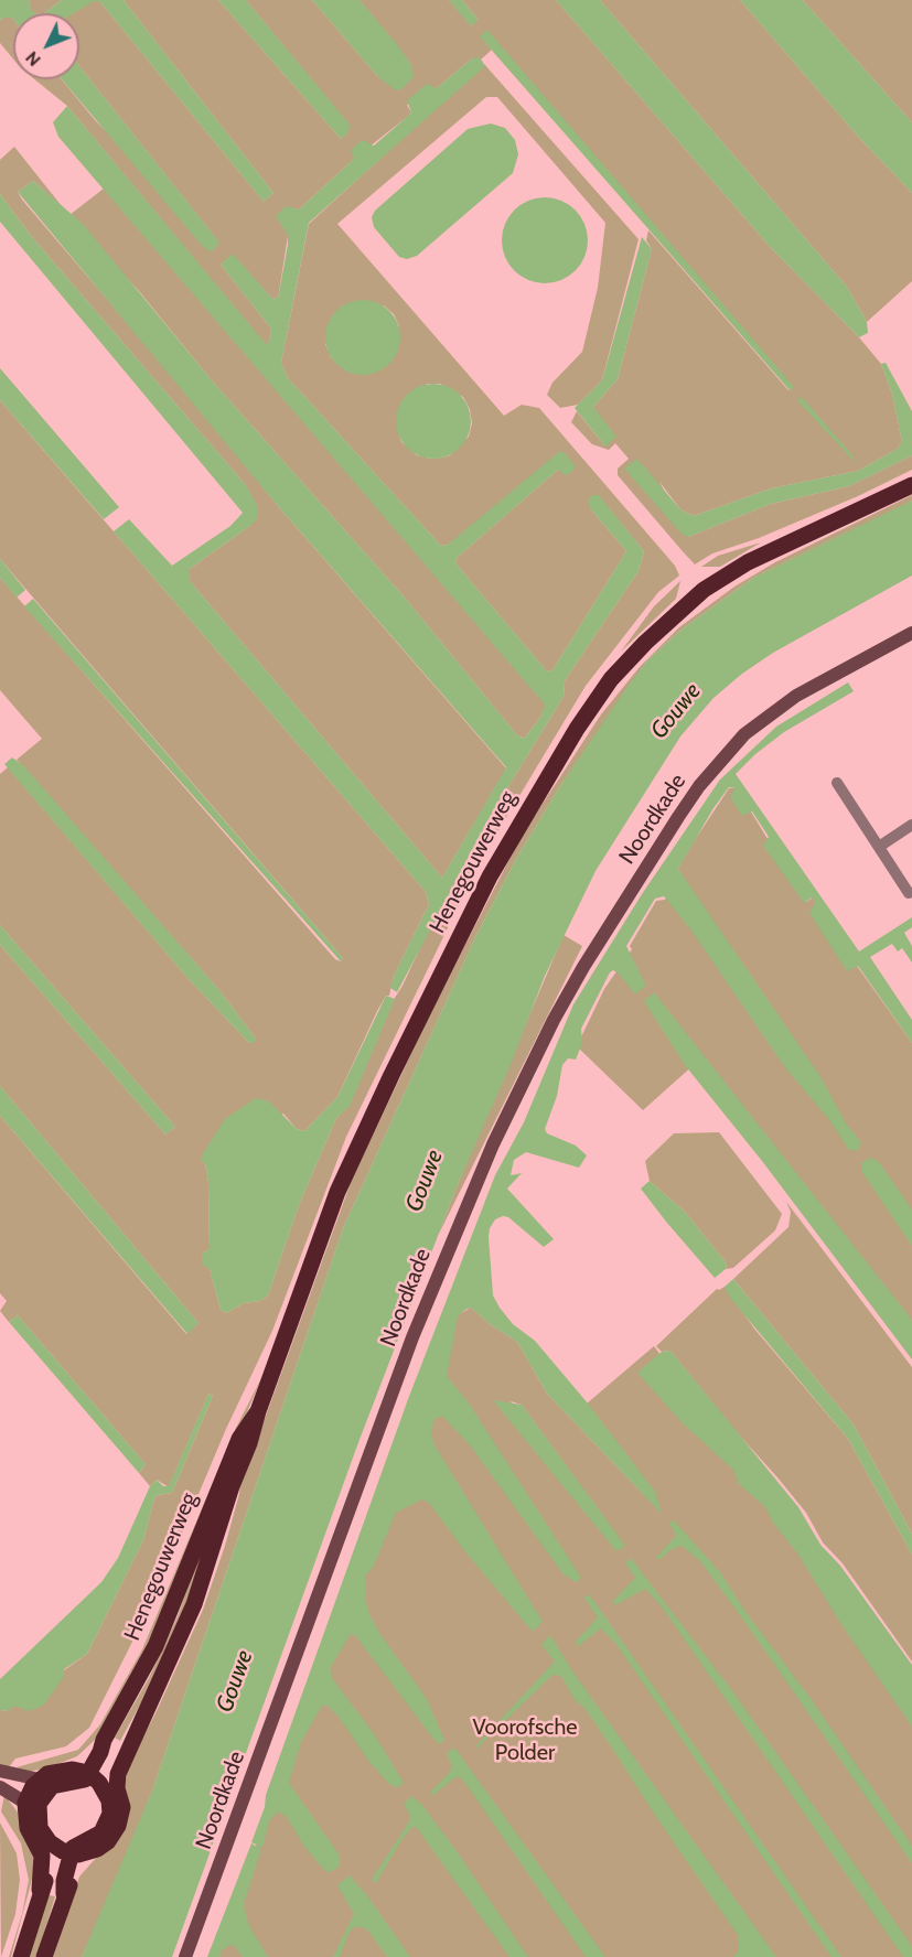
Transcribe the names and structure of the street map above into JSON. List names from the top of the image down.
{
  "streets": {
    "main road": ["Henegouwerweg"],
    "street": ["Noordkade"]
  },
  "water": ["Gouwe"],
  "parks": ["Voorofsche Polder"],
  "north": "bottom left"
}
